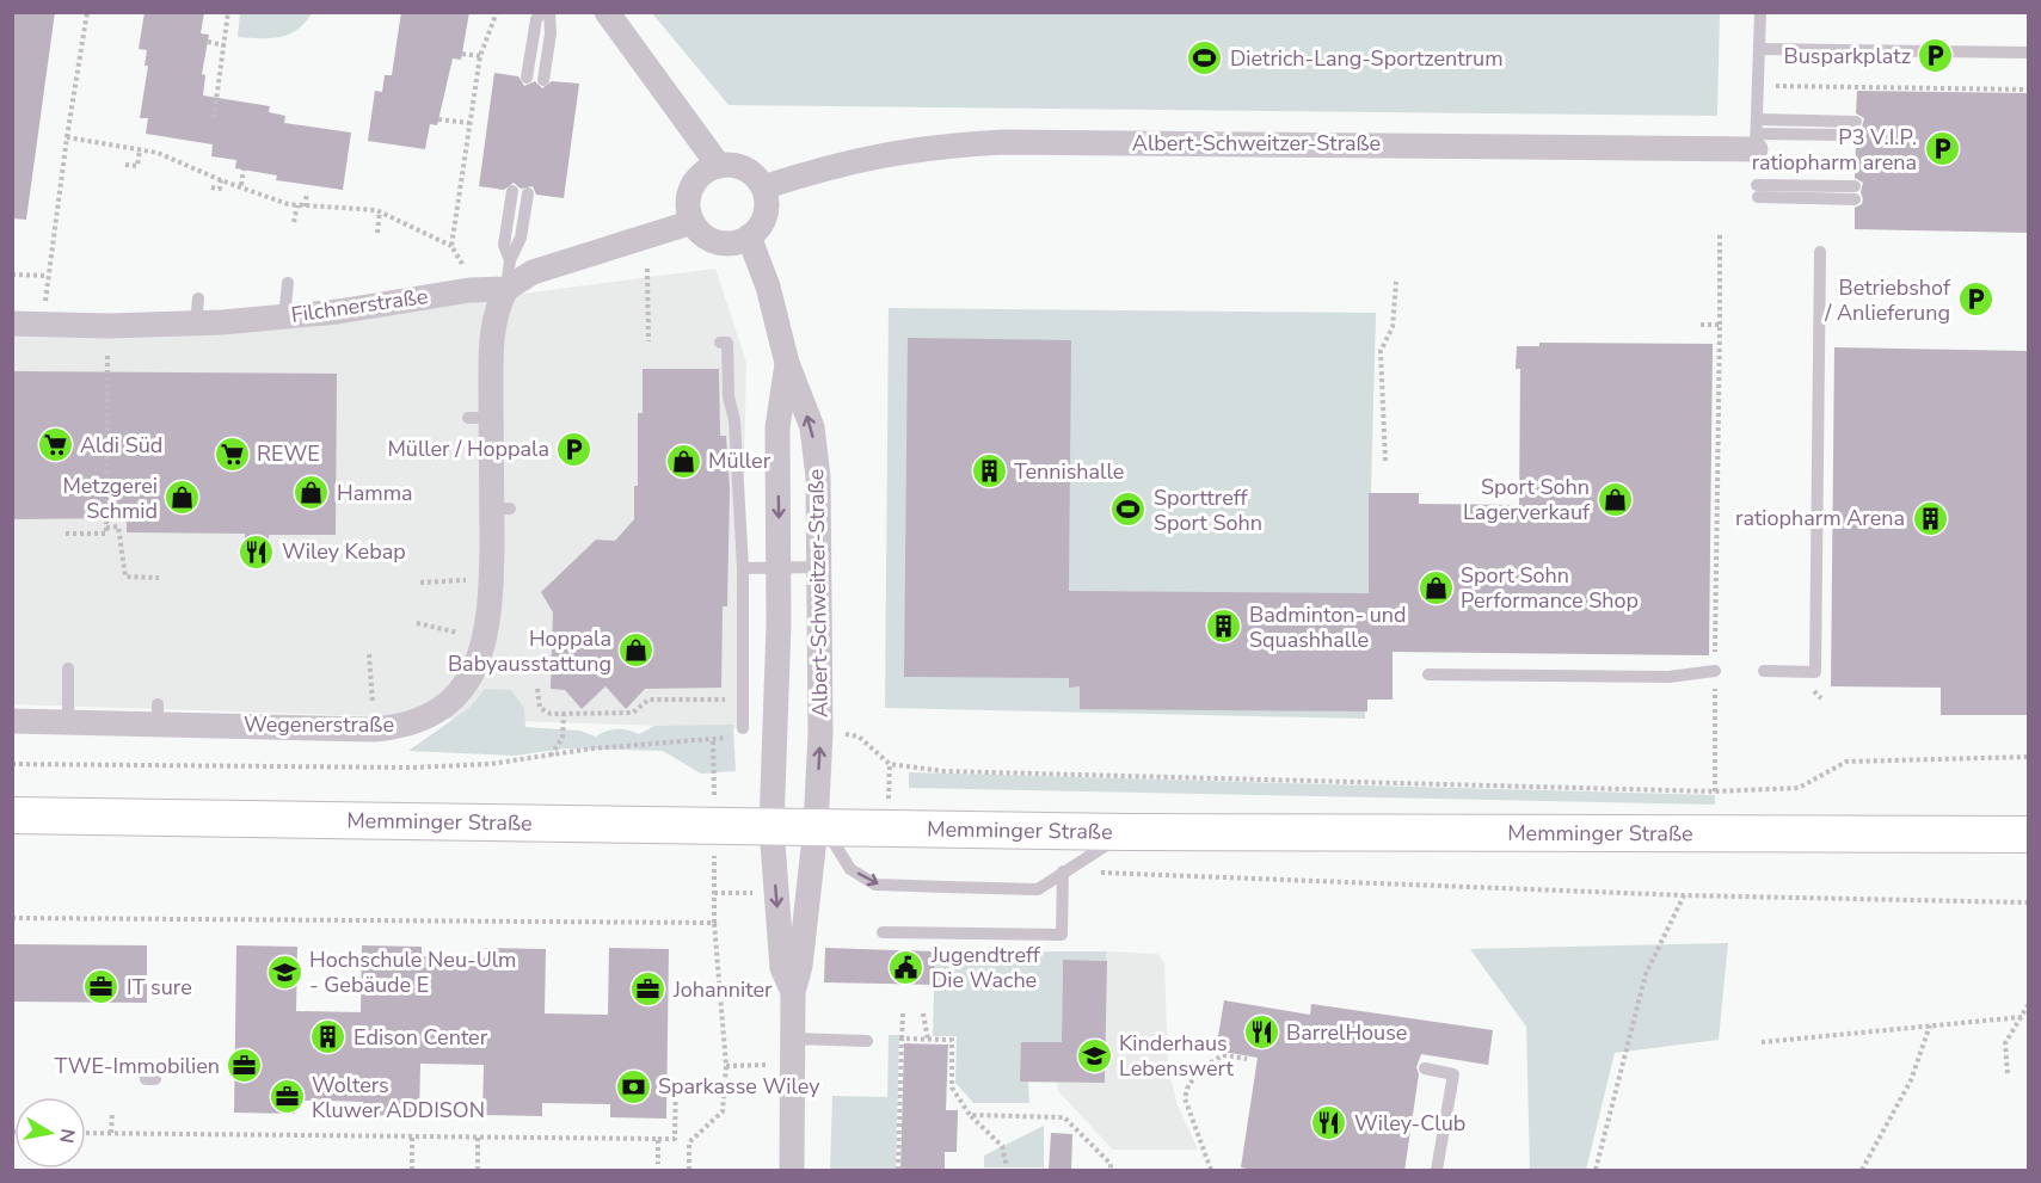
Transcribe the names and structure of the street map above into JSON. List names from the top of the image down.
{
  "streets": {
    "main road": ["Memminger Straße"],
    "street": ["Albert-Schweitzer-Straße", "Filchnerstraße", "Wegenerstraße"]
  },
  "crossings": [
    ["Albert-Schweitzer-Straße", "Filchnerstraße"],
    ["Albert-Schweitzer-Straße", "Memminger Straße"],
    ["Filchnerstraße", "Wegenerstraße"]
  ],
  "places": {
    "parking": [
      "Busparkplatz",
      "P3 V.I.P. ratiopharm arena",
      "Betriebshof / Anlieferung",
      "Müller / Hoppala"
    ],
    "sports": ["Dietrich-Lang-Sportzentrum", "Sporttreff Sport Sohn"],
    "supermarket": ["Aldi Süd", "REWE"],
    "shop": [
      "Müller",
      "Hamma",
      "Metzgerei Schmid",
      "Sport Sohn Lagerverkauf",
      "Sport Sohn Performance Shop",
      "Hoppala Babyausstattung"
    ],
    "building": [
      "Tennishalle",
      "ratiopharm Arena",
      "Badminton- und Squashhalle",
      "Edison Center"
    ],
    "restaurant": ["Wiley Kebap", "BarrelHouse", "Wiley-Club"],
    "public building": ["Jugendtreff Die Wache"],
    "school or university": ["Hochschule Neu-Ulm - Gebäude E", "Kinderhaus Lebenswert"],
    "office": [
      "IT sure",
      "Johanniter",
      "TWE-Immobilien",
      "Wolters Kluwer ADDISON"
    ],
    "bank": ["Sparkasse Wiley"]
  },
  "north": "right"
}
